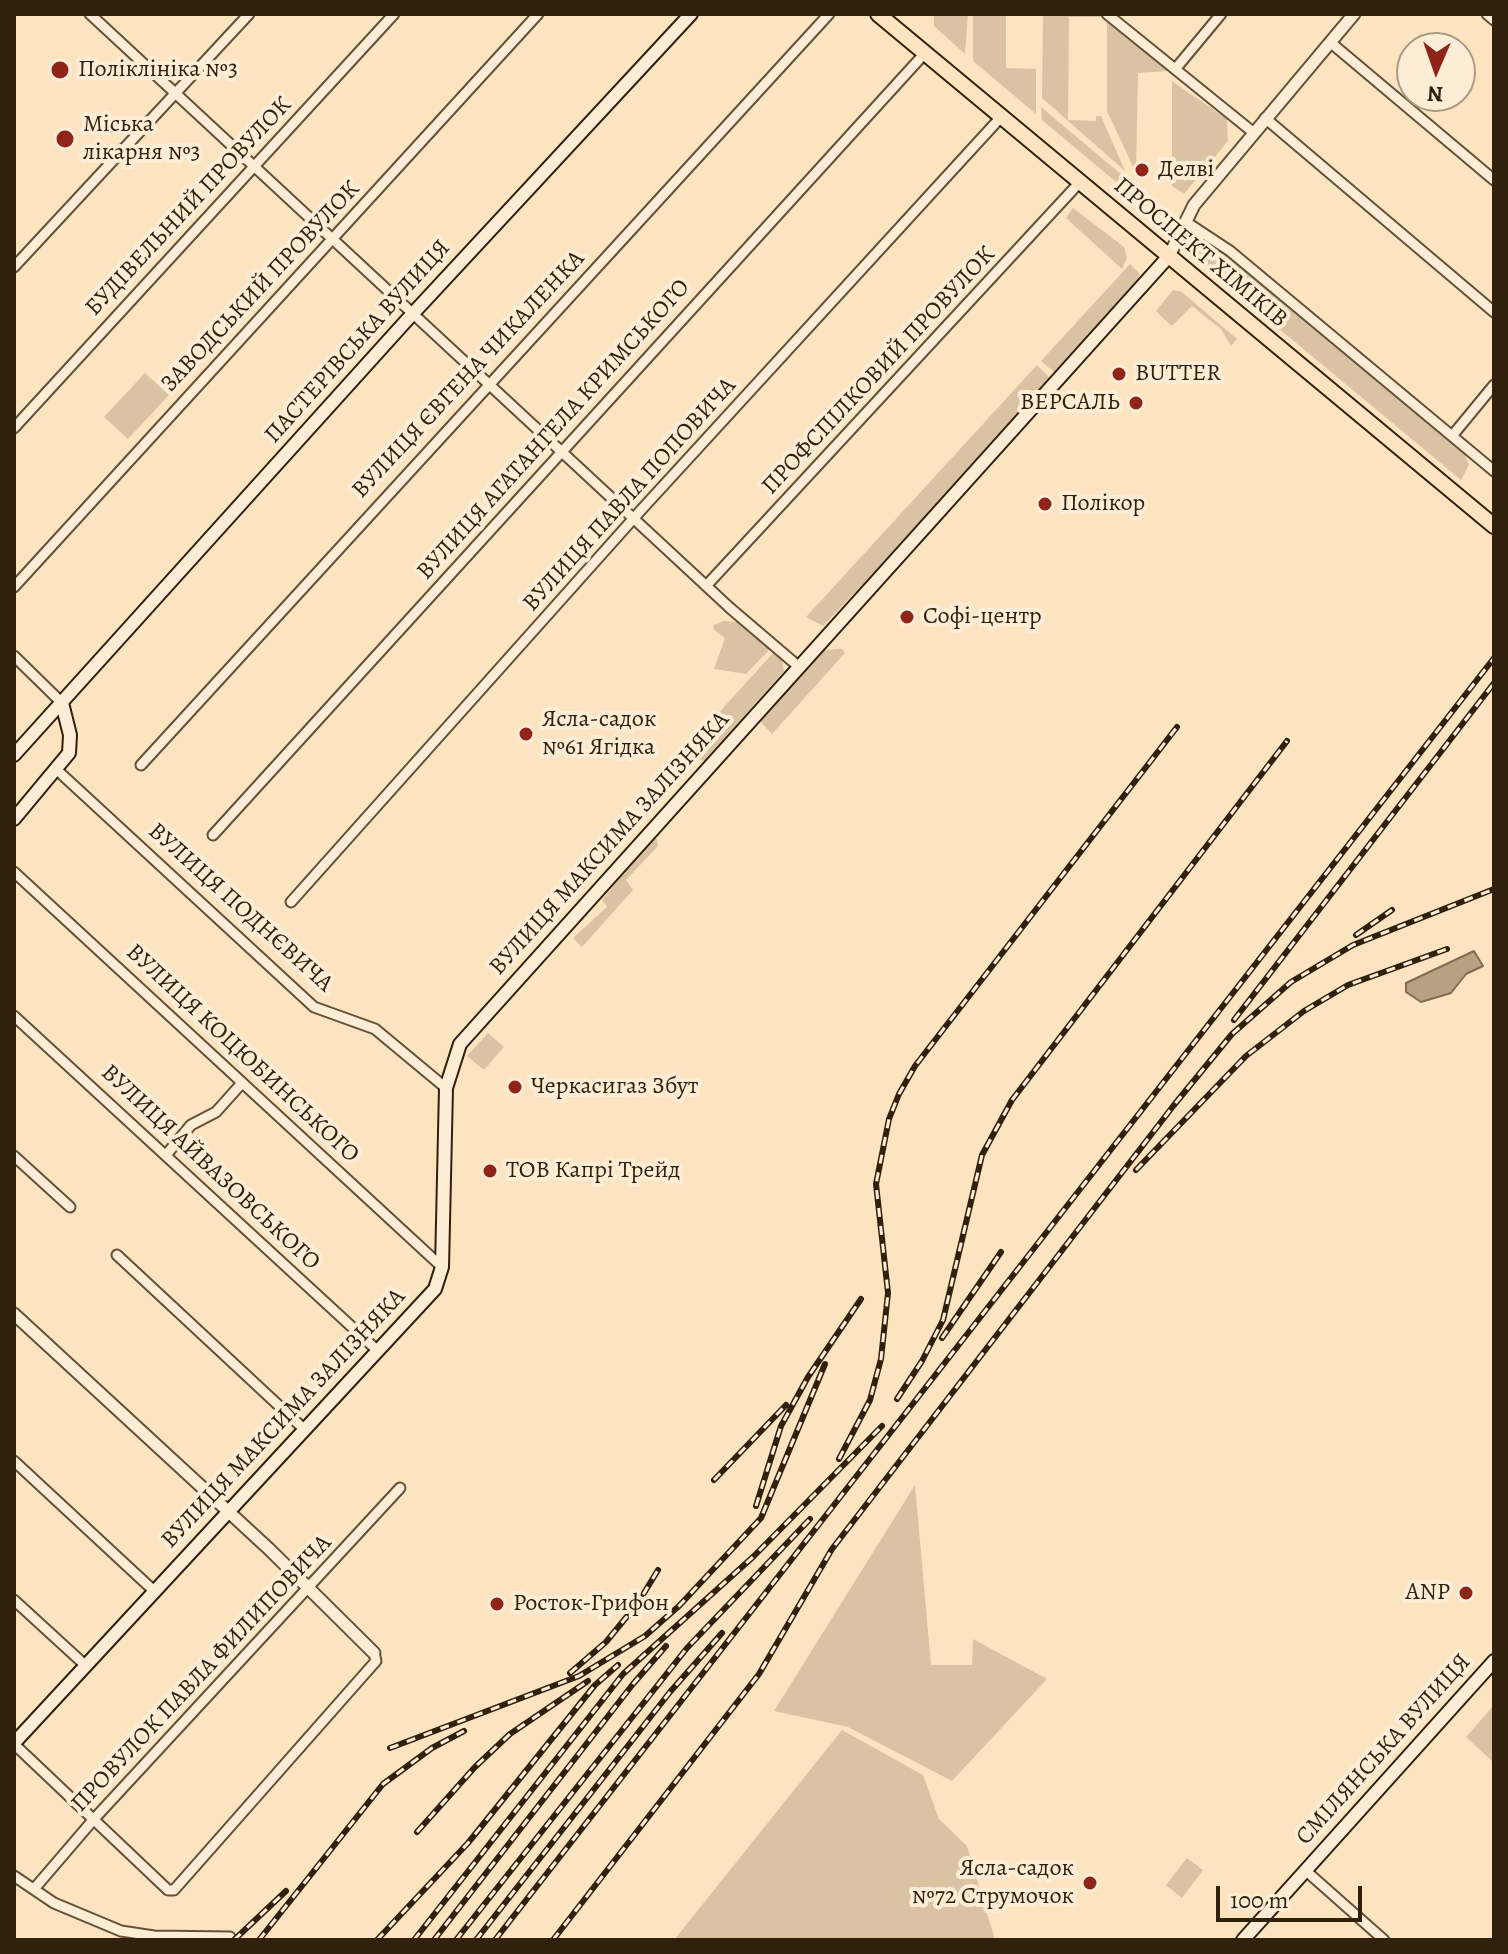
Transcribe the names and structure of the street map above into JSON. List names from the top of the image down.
{
  "streets": {
    "main road": [
      "ПРОСПЕКТ ХІМІКІВ",
      "ПАСТЕРІВСЬКА ВУЛИЦЯ",
      "ВУЛИЦЯ МАКСИМА ЗАЛІЗНЯКА",
      "СМІЛЯНСЬКА ВУЛИЦЯ"
    ],
    "street": [
      "БУДІВЕЛЬНИЙ ПРОВУЛОК",
      "ЗАВОДСЬКИЙ ПРОВУЛОК",
      "ПРОФСПІЛКОВИЙ ПРОВУЛОК",
      "ВУЛИЦЯ ЄВГЕНА ЧИКАЛЕНКА",
      "ВУЛИЦЯ АГАТАНГЕЛА КРИМСЬКОГО",
      "ВУЛИЦЯ ПАВЛА ПОПОВИЧА",
      "ВУЛИЦЯ ПОДНЄВИЧА",
      "ВУЛИЦЯ КОЦЮБИНСЬКОГО",
      "ВУЛИЦЯ АЙВАЗОВСЬКОГО",
      "ПРОВУЛОК ПАВЛА ФИЛИПОВИЧА"
    ]
  },
  "crossings": [
    ["ПРОСПЕКТ ХІМІКІВ", "ПРОФСПІЛКОВИЙ ПРОВУЛОК"],
    ["ПРОСПЕКТ ХІМІКІВ", "ВУЛИЦЯ АГАТАНГЕЛА КРИМСЬКОГО"],
    ["ПРОСПЕКТ ХІМІКІВ", "ВУЛИЦЯ ПАВЛА ПОПОВИЧА"],
    ["ПРОСПЕКТ ХІМІКІВ", "ВУЛИЦЯ МАКСИМА ЗАЛІЗНЯКА"],
    ["ВУЛИЦЯ МАКСИМА ЗАЛІЗНЯКА", "ВУЛИЦЯ ПОДНЄВИЧА"],
    ["ВУЛИЦЯ МАКСИМА ЗАЛІЗНЯКА", "ВУЛИЦЯ КОЦЮБИНСЬКОГО"],
    ["ВУЛИЦЯ МАКСИМА ЗАЛІЗНЯКА", "ВУЛИЦЯ АЙВАЗОВСЬКОГО"]
  ],
  "places": [
    "Поліклініка №3",
    "Міська лікарня №3",
    "Делві",
    "BUTTER",
    "ВЕРСАЛЬ",
    "Полікор",
    "Софі-центр",
    "Ясла-садок №61 Ягідка",
    "Черкасигаз Збут",
    "ТОВ Капрі Трейд",
    "ANP",
    "Росток-Грифон",
    "Ясла-садок №72 Струмочок"
  ],
  "scale_bar": "100 m",
  "north": "bottom"
}
